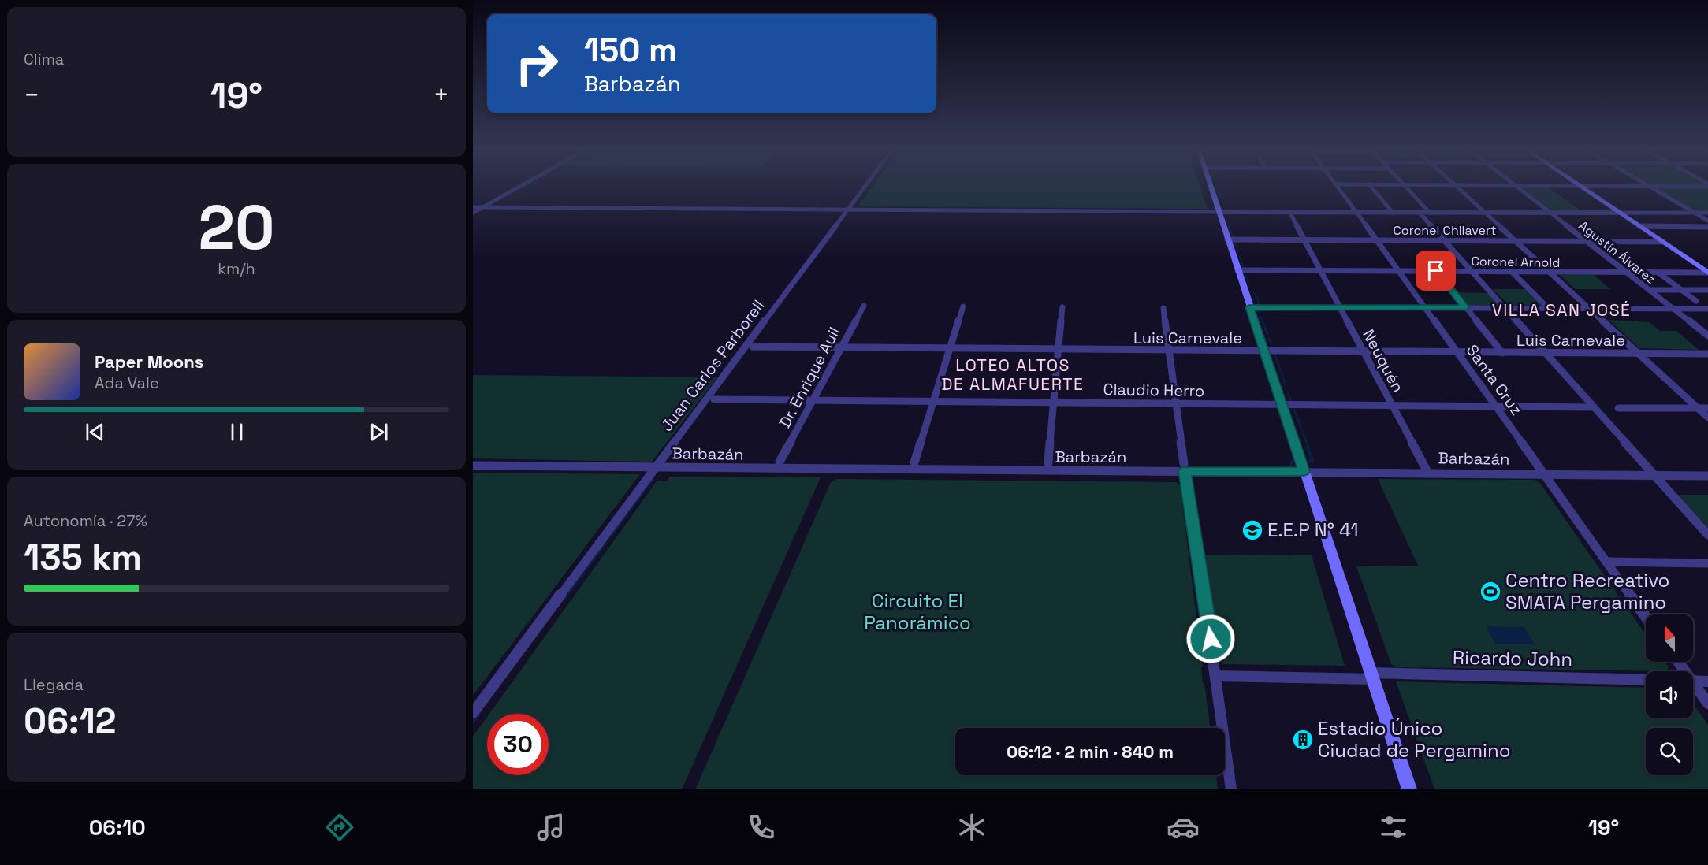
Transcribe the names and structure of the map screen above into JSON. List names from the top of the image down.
{
  "streets": {
    "street": [
      "Coronel Chilavert",
      "Agustín Álvarez",
      "Coronel Arnold",
      "Luis Carnevale",
      "Neuquén",
      "Juan Carlos Parborell",
      "Dr. Enrique Auil",
      "Santa Cruz",
      "Claudio Herro",
      "Barbazán",
      "Ricardo John"
    ]
  },
  "crossings": [
    ["Coronel Chilavert", "Agustín Álvarez"],
    ["Coronel Chilavert", "Neuquén"],
    ["Coronel Chilavert", "Santa Cruz"],
    ["Agustín Álvarez", "Coronel Arnold"],
    ["Coronel Arnold", "Neuquén"],
    ["Coronel Arnold", "Santa Cruz"],
    ["Luis Carnevale", "Neuquén"],
    ["Luis Carnevale", "Dr. Enrique Auil"],
    ["Luis Carnevale", "Santa Cruz"],
    ["Neuquén", "Claudio Herro"],
    ["Neuquén", "Barbazán"],
    ["Juan Carlos Parborell", "Barbazán"],
    ["Dr. Enrique Auil", "Claudio Herro"],
    ["Santa Cruz", "Claudio Herro"],
    ["Santa Cruz", "Barbazán"]
  ],
  "districts": ["VILLA SAN JOSÉ", "LOTEO ALTOS DE ALMAFUERTE"],
  "parks": ["Circuito El Panorámico"],
  "places": {
    "school or university": ["E.E.P N° 41"],
    "sports": ["Centro Recreativo SMATA Pergamino"],
    "building": ["Estadio Único Ciudad de Pergamino"]
  },
  "north": "top",
  "page": {
    "tile": [
      "Clima",
      ["20", "km/h"],
      ["Autonomía · 27%", "135 km"],
      ["Llegada", "06:12"]
    ],
    "turn": ["150 m", "Barbazán"],
    "heat": ["−", "19°", "+"],
    "song": ["Paper Moons", "Ada Vale"],
    "limit": "30",
    "trip": "06:12 · 2 min · 840 m",
    "tabs": ["06:10", "19°"]
  }
}
